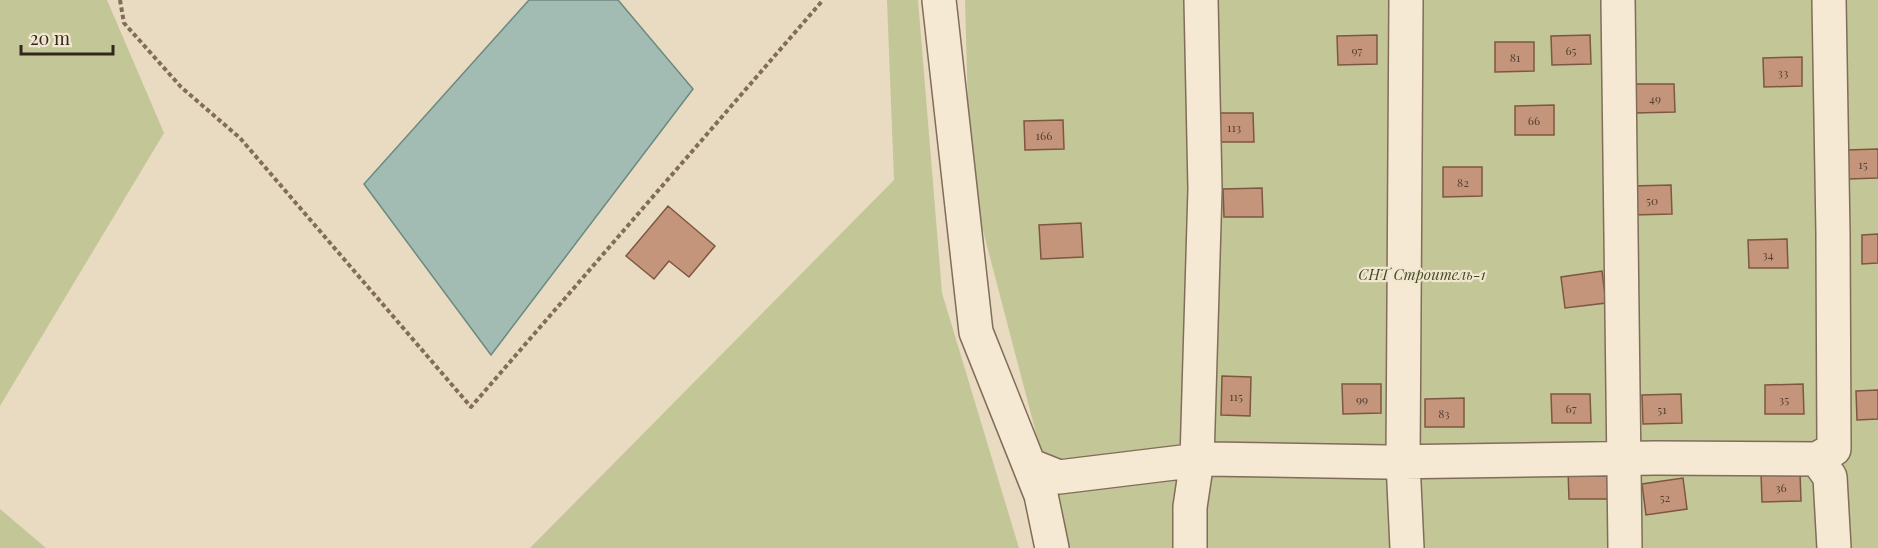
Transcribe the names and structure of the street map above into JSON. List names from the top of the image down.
{
  "parks": ["СНТ Строитель-1"],
  "house_numbers": [
    "97",
    "65",
    "81",
    "33",
    "49",
    "66",
    "113",
    "166",
    "15",
    "82",
    "50",
    "34",
    "115",
    "99",
    "35",
    "67",
    "51",
    "83",
    "36",
    "52"
  ],
  "scale_bar": "20 m"
}
